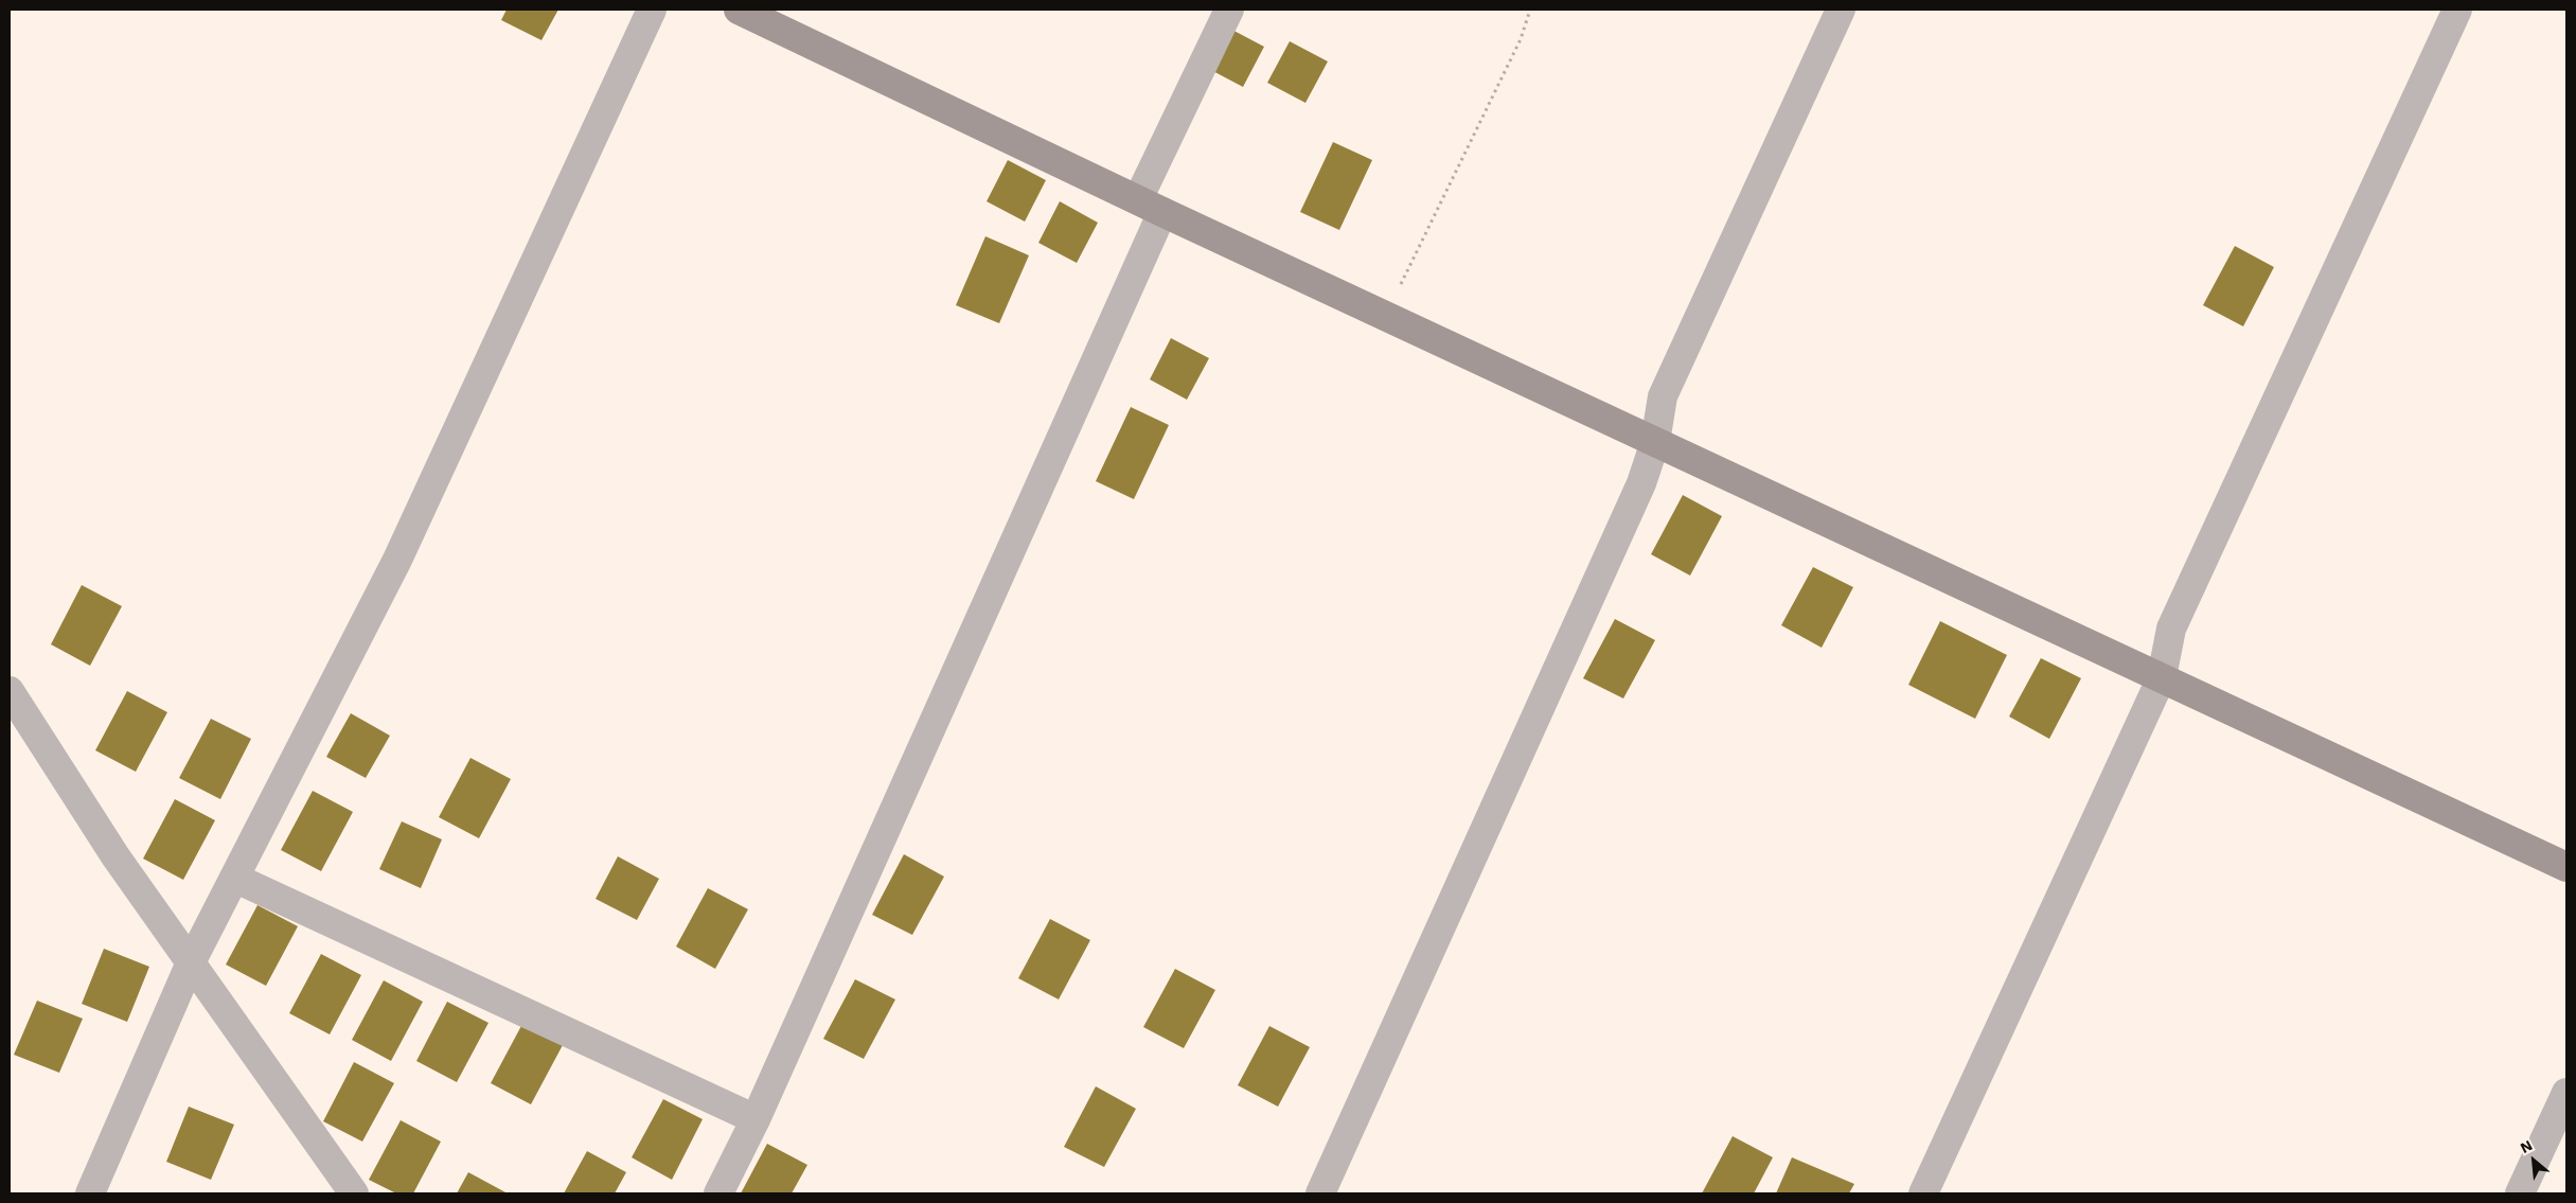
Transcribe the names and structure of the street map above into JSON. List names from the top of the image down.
{
  "north": "top left"
}
